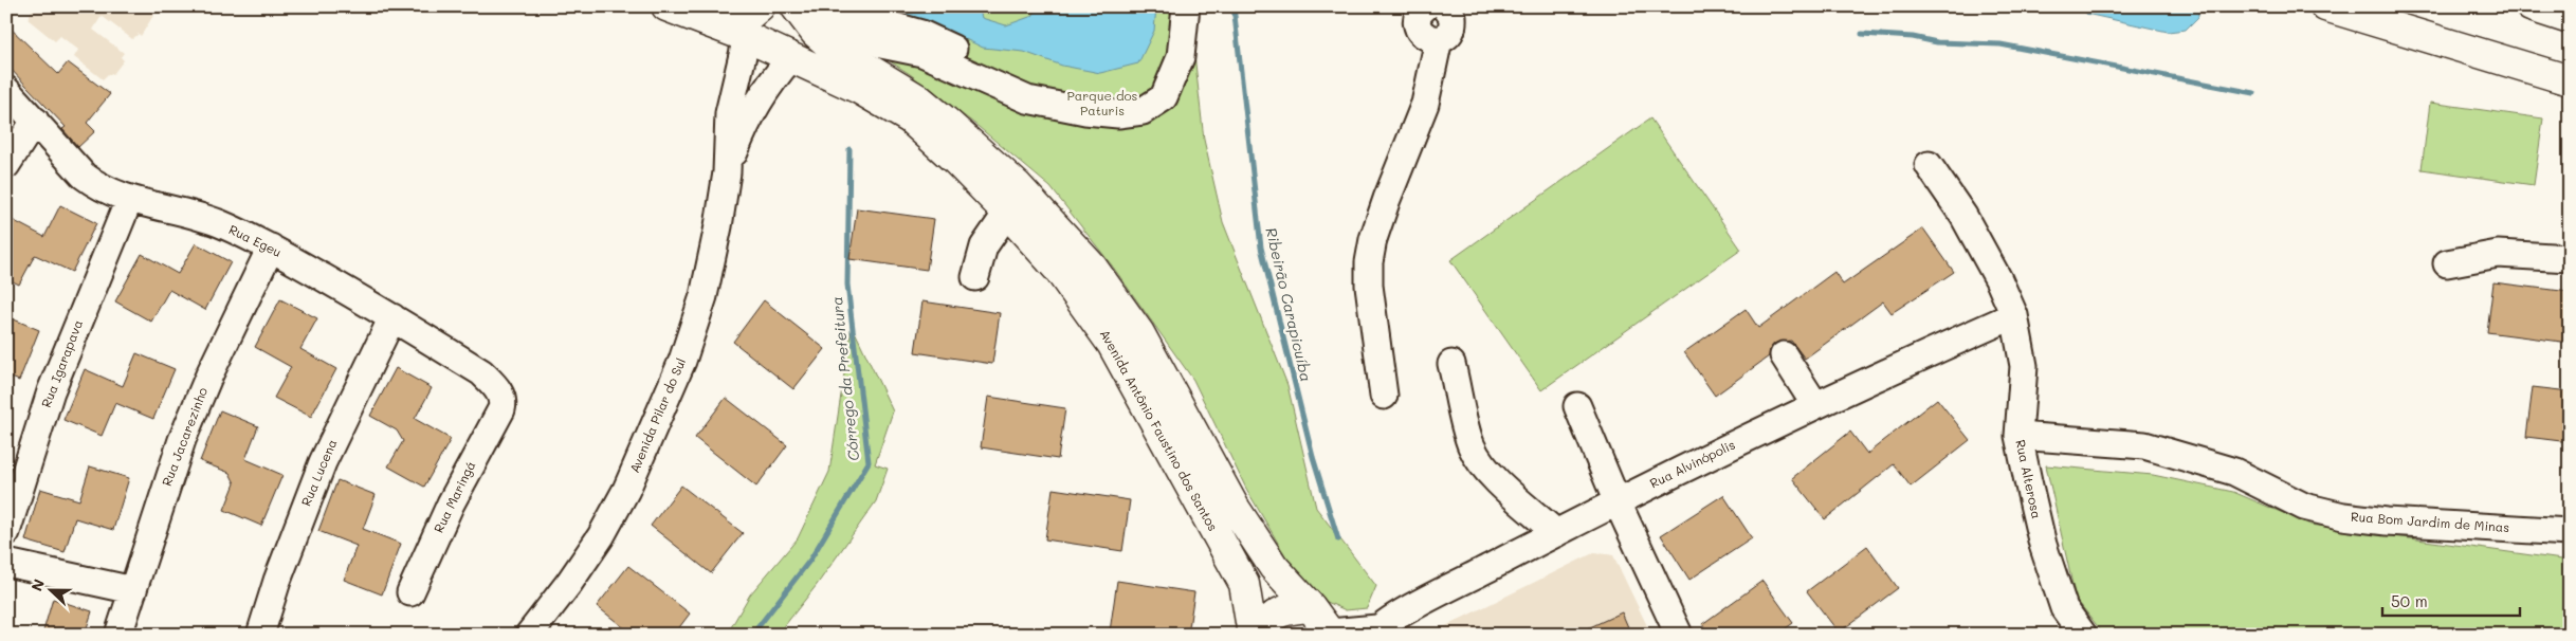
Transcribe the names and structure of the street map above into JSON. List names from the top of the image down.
{
  "streets": {
    "main road": ["Avenida Antônio Faustino dos Santos"],
    "street": [
      "Rua Egeu",
      "Rua Igarapava",
      "Avenida Pilar do Sul",
      "Rua Jacarezinho",
      "Rua Alvinópolis",
      "Rua Lucena",
      "Rua Alterosa",
      "Rua Maringá",
      "Rua Bom Jardim de Minas"
    ]
  },
  "crossings": [
    ["Rua Egeu", "Rua Igarapava"],
    ["Rua Egeu", "Rua Jacarezinho"],
    ["Rua Egeu", "Rua Lucena"],
    ["Rua Egeu", "Rua Maringá"],
    ["Avenida Pilar do Sul", "Avenida Antônio Faustino dos Santos"],
    ["Rua Alvinópolis", "Rua Alterosa"],
    ["Rua Alterosa", "Rua Bom Jardim de Minas"]
  ],
  "water": ["Ribeirão Carapicuíba", "Córrego da Prefeitura"],
  "parks": ["Parque dos Paturis"],
  "scale_bar": "50 m",
  "north": "left"
}
